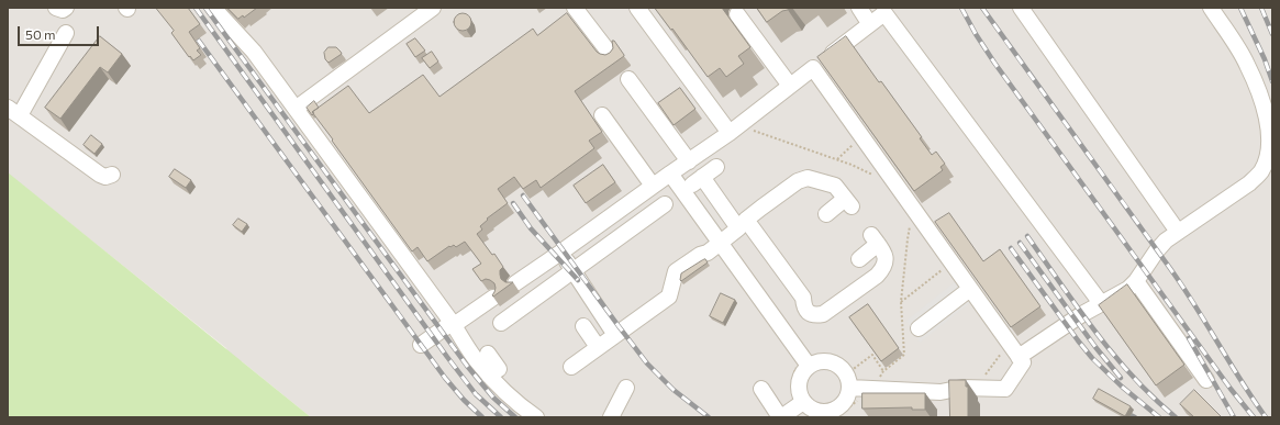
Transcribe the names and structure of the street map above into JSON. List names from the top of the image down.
{
  "scale_bar": "50 m"
}
